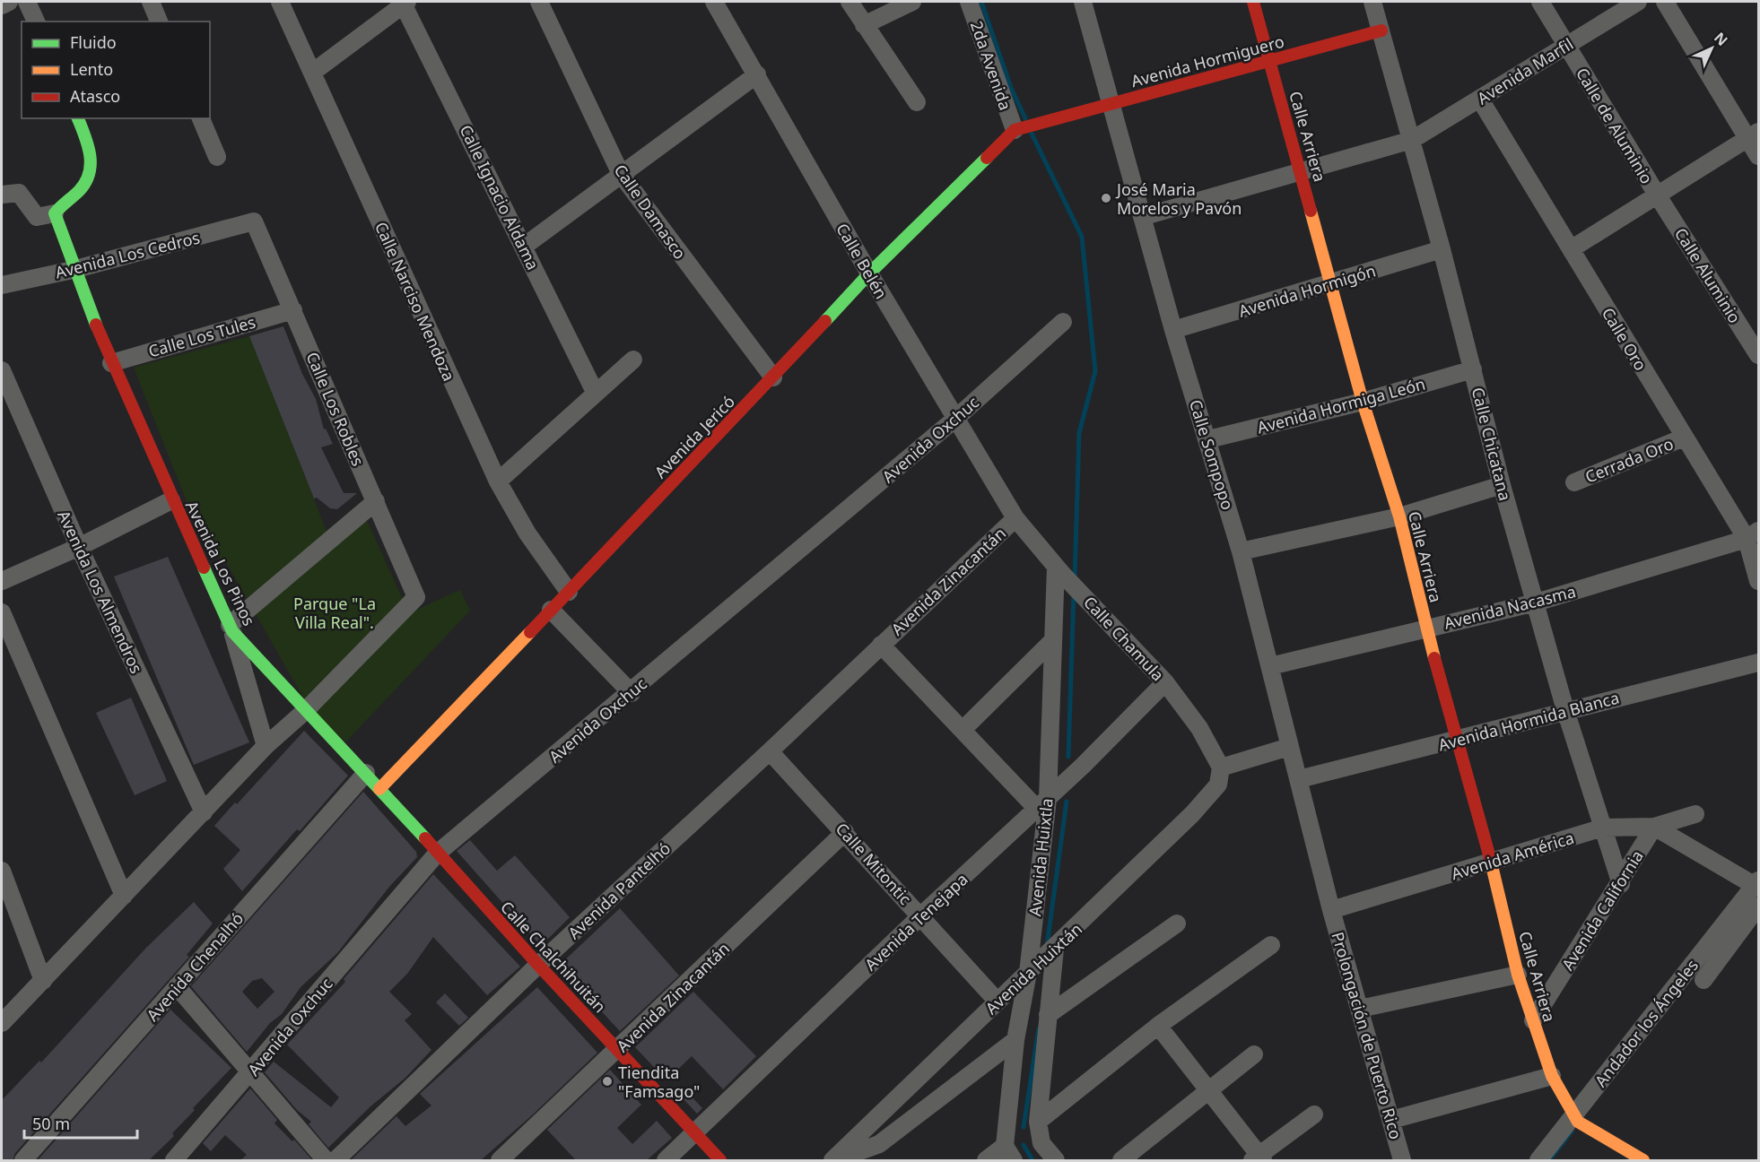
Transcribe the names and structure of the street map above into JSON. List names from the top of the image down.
{
  "streets": {
    "street": [
      "Avenida Hormiguero",
      "2da Avenida",
      "Avenida Marfil",
      "Calle de Aluminio",
      "Calle Arriera",
      "Calle Ignacio Aldama",
      "Calle Damasco",
      "Avenida Los Cedros",
      "Calle Belén",
      "Calle Aluminio",
      "Avenida Hormigón",
      "Calle Narciso Mendoza",
      "Calle Los Tules",
      "Calle Oro",
      "Avenida Hormiga León",
      "Calle Los Robles",
      "Avenida Jericó",
      "Avenida Oxchuc",
      "Calle Chicatana",
      "Calle Sompopo",
      "Cerrada Oro",
      "Avenida Los Pinos",
      "Avenida Zinacantán",
      "Avenida Los Almendros",
      "Avenida Nacasma",
      "Calle Chamula",
      "Avenida Hormida Blanca",
      "Avenida América",
      "Avenida Huixtla",
      "Calle Mitontic",
      "Avenida Pantelhó",
      "Avenida California",
      "Avenida Tenejapa",
      "Calle Chalchihuitán",
      "Avenida Chenalhó",
      "Avenida Huixtán",
      "Andador los Ángeles",
      "Prolongación de Puerto Rico"
    ]
  },
  "crossings": [
    ["Avenida Hormiguero", "Calle Arriera"],
    ["Avenida Hormiguero", "Avenida Jericó"],
    ["Avenida Hormiguero", "Calle Chicatana"],
    ["Avenida Hormiguero", "Calle Sompopo"],
    ["2da Avenida", "Avenida Jericó"],
    ["Avenida Marfil", "Calle de Aluminio"],
    ["Avenida Marfil", "Calle Arriera"],
    ["Avenida Marfil", "Calle Oro"],
    ["Avenida Marfil", "Calle Chicatana"],
    ["Avenida Marfil", "Calle Sompopo"],
    ["Calle de Aluminio", "Calle Aluminio"],
    ["Calle Arriera", "Avenida Hormigón"],
    ["Calle Arriera", "Avenida Hormiga León"],
    ["Calle Arriera", "Avenida Nacasma"],
    ["Calle Arriera", "Avenida Hormida Blanca"],
    ["Calle Arriera", "Avenida América"],
    ["Calle Arriera", "Avenida California"],
    ["Calle Arriera", "Andador los Ángeles"],
    ["Calle Damasco", "Avenida Jericó"],
    ["Avenida Los Cedros", "Calle Los Robles"],
    ["Avenida Los Cedros", "Avenida Los Pinos"],
    ["Calle Belén", "Avenida Jericó"],
    ["Calle Belén", "Avenida Oxchuc"],
    ["Calle Belén", "Avenida Zinacantán"],
    ["Calle Belén", "Calle Chamula"],
    ["Avenida Hormigón", "Calle Chicatana"],
    ["Avenida Hormigón", "Calle Sompopo"],
    ["Calle Narciso Mendoza", "Avenida Jericó"],
    ["Calle Los Tules", "Calle Los Robles"],
    ["Calle Los Tules", "Avenida Los Pinos"],
    ["Calle Oro", "Cerrada Oro"],
    ["Calle Oro", "Avenida Nacasma"],
    ["Avenida Hormiga León", "Calle Chicatana"],
    ["Avenida Hormiga León", "Calle Sompopo"],
    ["Calle Los Robles", "Avenida Los Pinos"],
    ["Avenida Jericó", "Calle Chalchihuitán"],
    ["Avenida Oxchuc", "Calle Chalchihuitán"],
    ["Calle Chicatana", "Avenida Nacasma"],
    ["Calle Chicatana", "Avenida Hormida Blanca"],
    ["Calle Chicatana", "Avenida América"],
    ["Calle Chicatana", "Avenida California"],
    ["Calle Sompopo", "Avenida Nacasma"],
    ["Calle Sompopo", "Avenida Hormida Blanca"],
    ["Calle Sompopo", "Avenida América"],
    ["Calle Sompopo", "Prolongación de Puerto Rico"],
    ["Avenida Los Pinos", "Calle Chalchihuitán"],
    ["Avenida Los Pinos", "Avenida Chenalhó"],
    ["Avenida Zinacantán", "Calle Chamula"],
    ["Avenida Zinacantán", "Calle Mitontic"],
    ["Avenida Zinacantán", "Avenida Pantelhó"],
    ["Avenida Zinacantán", "Calle Chalchihuitán"],
    ["Calle Chamula", "Avenida Huixtla"],
    ["Calle Chamula", "Avenida Tenejapa"],
    ["Calle Chamula", "Avenida Huixtán"],
    ["Avenida América", "Avenida California"],
    ["Avenida América", "Prolongación de Puerto Rico"],
    ["Avenida Huixtla", "Avenida Tenejapa"],
    ["Avenida Huixtla", "Avenida Huixtán"],
    ["Calle Mitontic", "Avenida Pantelhó"],
    ["Calle Mitontic", "Avenida Tenejapa"],
    ["Calle Mitontic", "Avenida Huixtán"],
    ["Avenida Pantelhó", "Calle Chalchihuitán"],
    ["Avenida Tenejapa", "Calle Chalchihuitán"],
    ["Calle Chalchihuitán", "Avenida Chenalhó"]
  ],
  "parks": ["Parque \"La Villa Real\"."],
  "places": ["José Maria Morelos y Pavón", "Tiendita \"Famsago\""],
  "legend": ["Fluido", "Lento", "Atasco"],
  "scale_bar": "50 m",
  "north": "top right"
}
